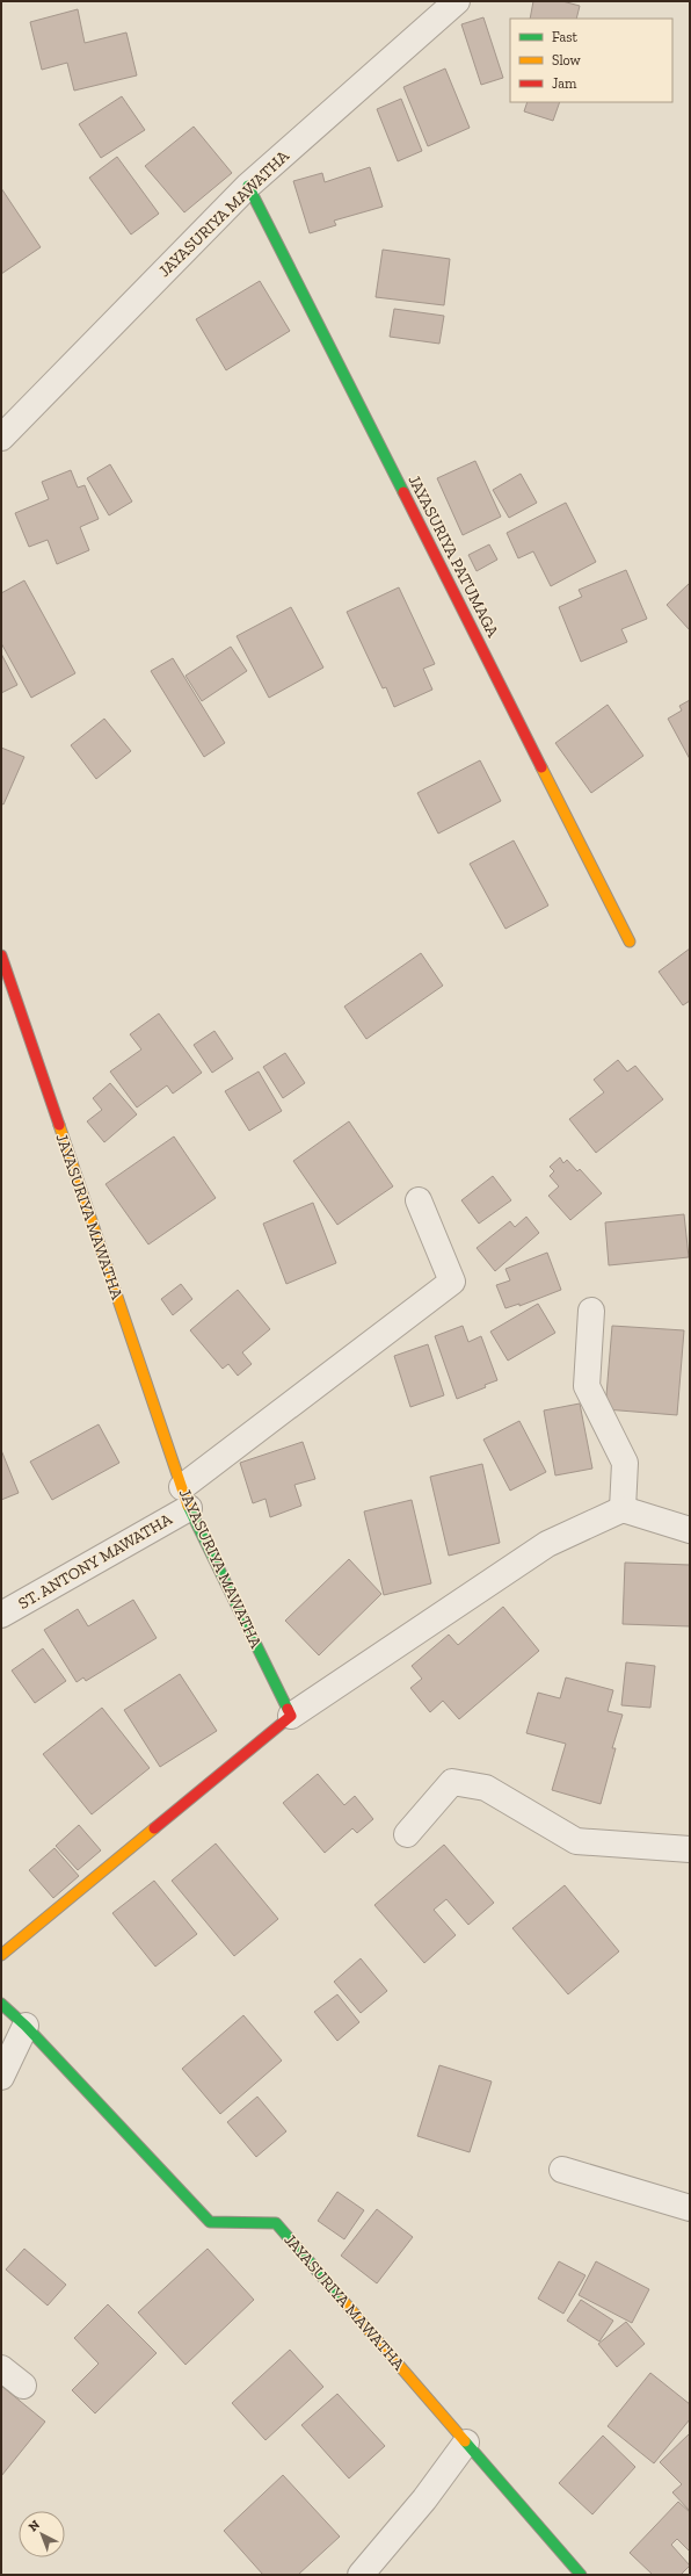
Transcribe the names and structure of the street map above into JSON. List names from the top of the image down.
{
  "streets": {
    "street": ["JAYASURIYA MAWATHA", "JAYASURIYA PATUMAGA", "ST. ANTONY MAWATHA"]
  },
  "crossings": [
    ["JAYASURIYA MAWATHA", "JAYASURIYA PATUMAGA"],
    ["JAYASURIYA MAWATHA", "ST. ANTONY MAWATHA"]
  ],
  "legend": ["Fast", "Slow", "Jam"],
  "north": "top left"
}
